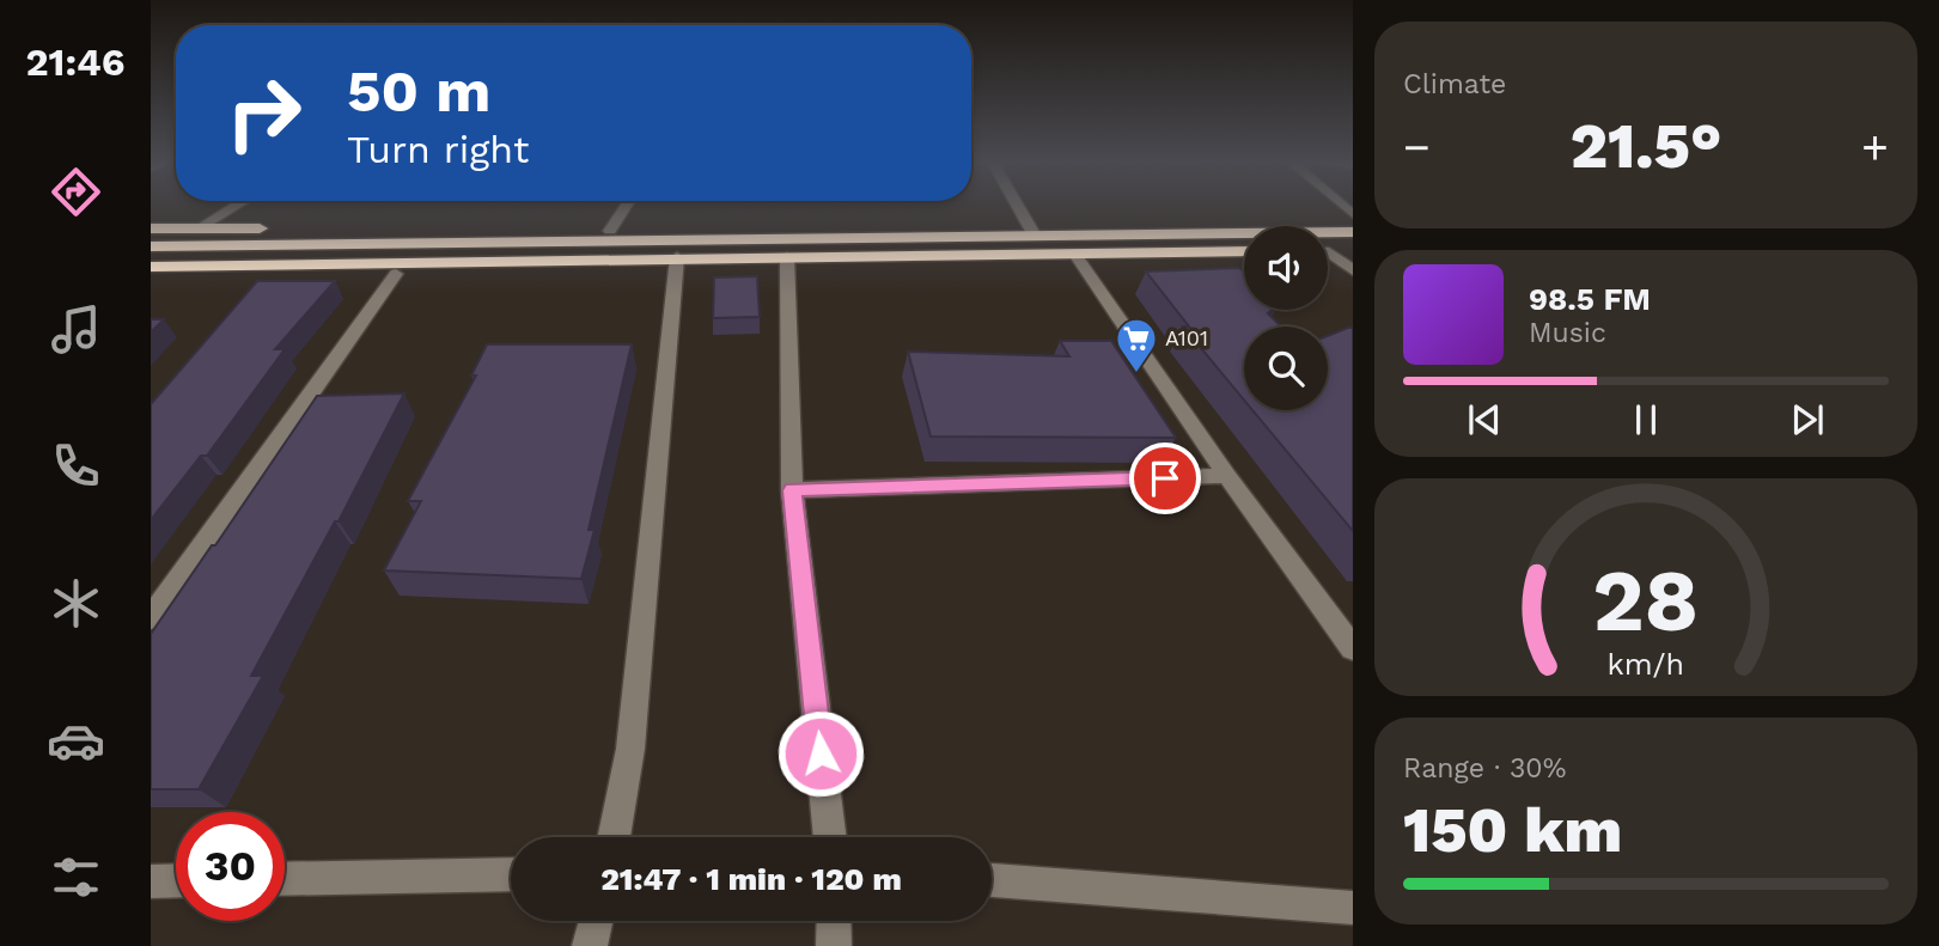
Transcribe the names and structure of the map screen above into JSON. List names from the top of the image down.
{
  "places": {
    "supermarket": ["A101"]
  },
  "page": {
    "tabs": "21:46",
    "tile": [
      "Climate",
      ["Range · 30%", "150 km"]
    ],
    "turn": ["50 m", "Turn right"],
    "heat": ["−", "21.5°", "+"],
    "song": ["98.5 FM", "Music"],
    "limit": "30",
    "trip": "21:47 · 1 min · 120 m",
    "gauge": ["28", "km/h"]
  }
}
